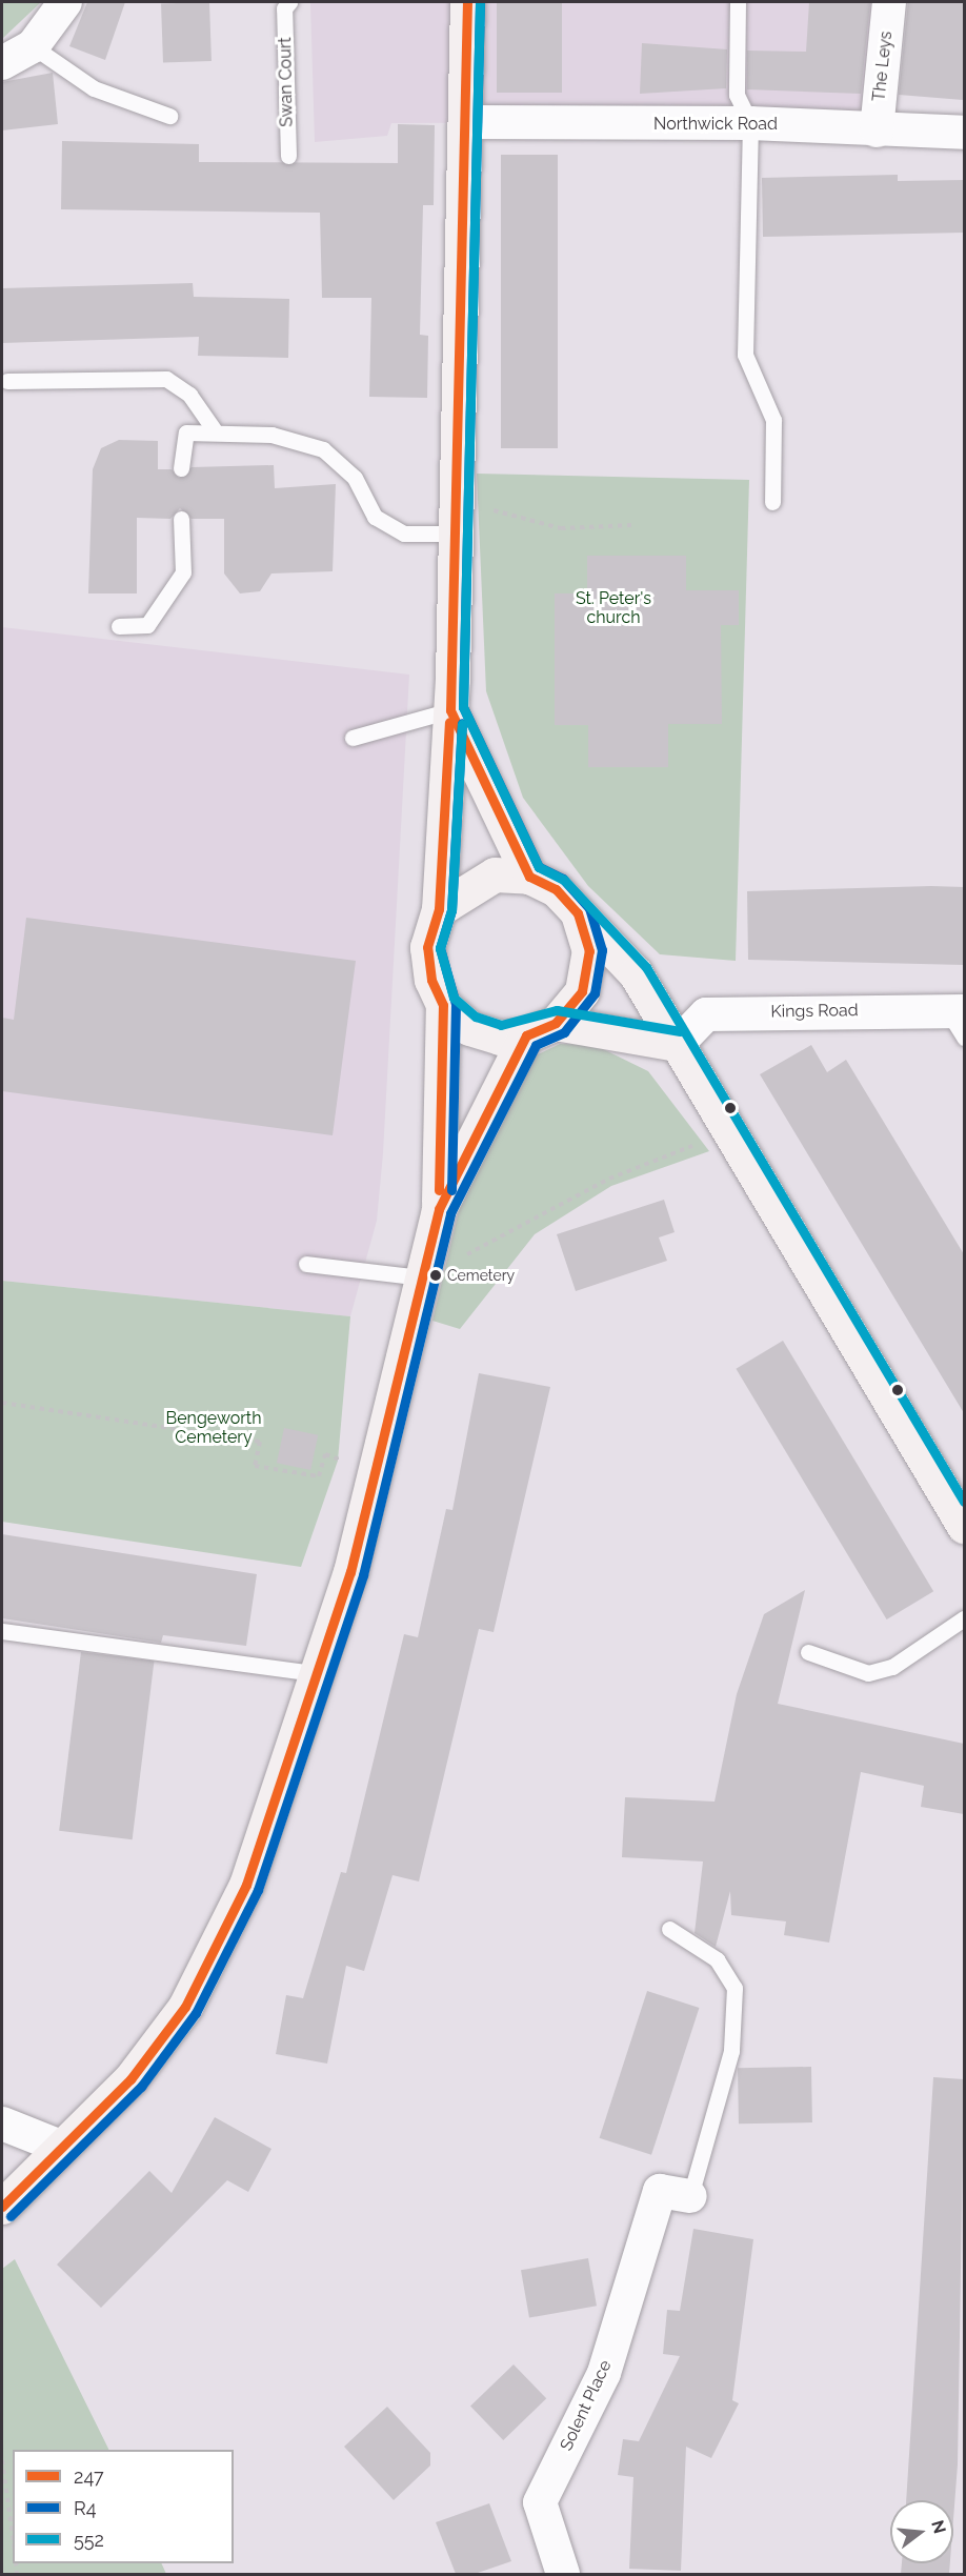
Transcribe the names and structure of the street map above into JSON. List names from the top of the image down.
{
  "streets": {
    "street": [
      "The Leys",
      "Northwick Road",
      "Kings Road",
      "Solent Place"
    ],
    "lane": ["Swan Court"]
  },
  "crossings": [
    ["The Leys", "Northwick Road"]
  ],
  "parks": ["St. Peter's church", "Bengeworth Cemetery"],
  "places": ["Cemetery"],
  "lines": ["transit line 247", "transit line R4", "transit line 552"],
  "legend": ["247", "R4", "552"],
  "north": "right"
}
